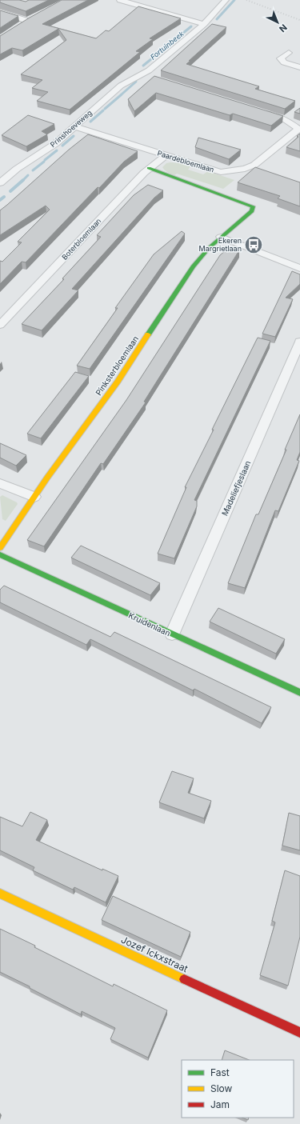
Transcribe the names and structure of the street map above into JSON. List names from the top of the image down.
{
  "streets": {
    "street": [
      "Prinshoeveweg",
      "Paardebloemlaan",
      "Boterbloemlaan",
      "Pinksterbloemlaan",
      "Madeliefjeslaan",
      "Kruidenlaan",
      "Jozef Ickxstraat"
    ]
  },
  "crossings": [
    ["Prinshoeveweg", "Paardebloemlaan"],
    ["Paardebloemlaan", "Boterbloemlaan"],
    ["Boterbloemlaan", "Pinksterbloemlaan"],
    ["Madeliefjeslaan", "Kruidenlaan"]
  ],
  "water": ["Fortuinbeek"],
  "places": {
    "bus stop": ["Ekeren Margrietlaan"]
  },
  "legend": ["Fast", "Slow", "Jam"],
  "north": "bottom right"
}
